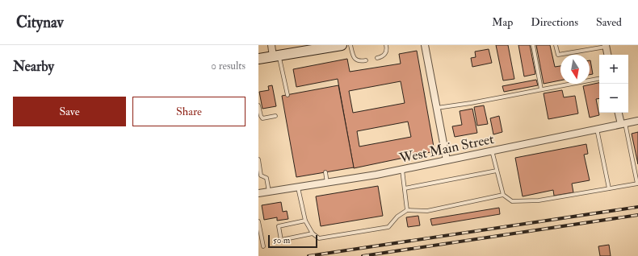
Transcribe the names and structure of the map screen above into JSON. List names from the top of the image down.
{
  "streets": {
    "street": ["West Main Street"]
  },
  "scale_bar": "50 m",
  "north": "bottom",
  "page": {
    "header": "Citynav",
    "nav": ["Map", "Directions", "Saved"],
    "heading": ["Nearby", "0 results"],
    "map_buttons": ["+", "−"],
    "buttons": ["Save", "Share"],
    "scale": "50 m"
  }
}
